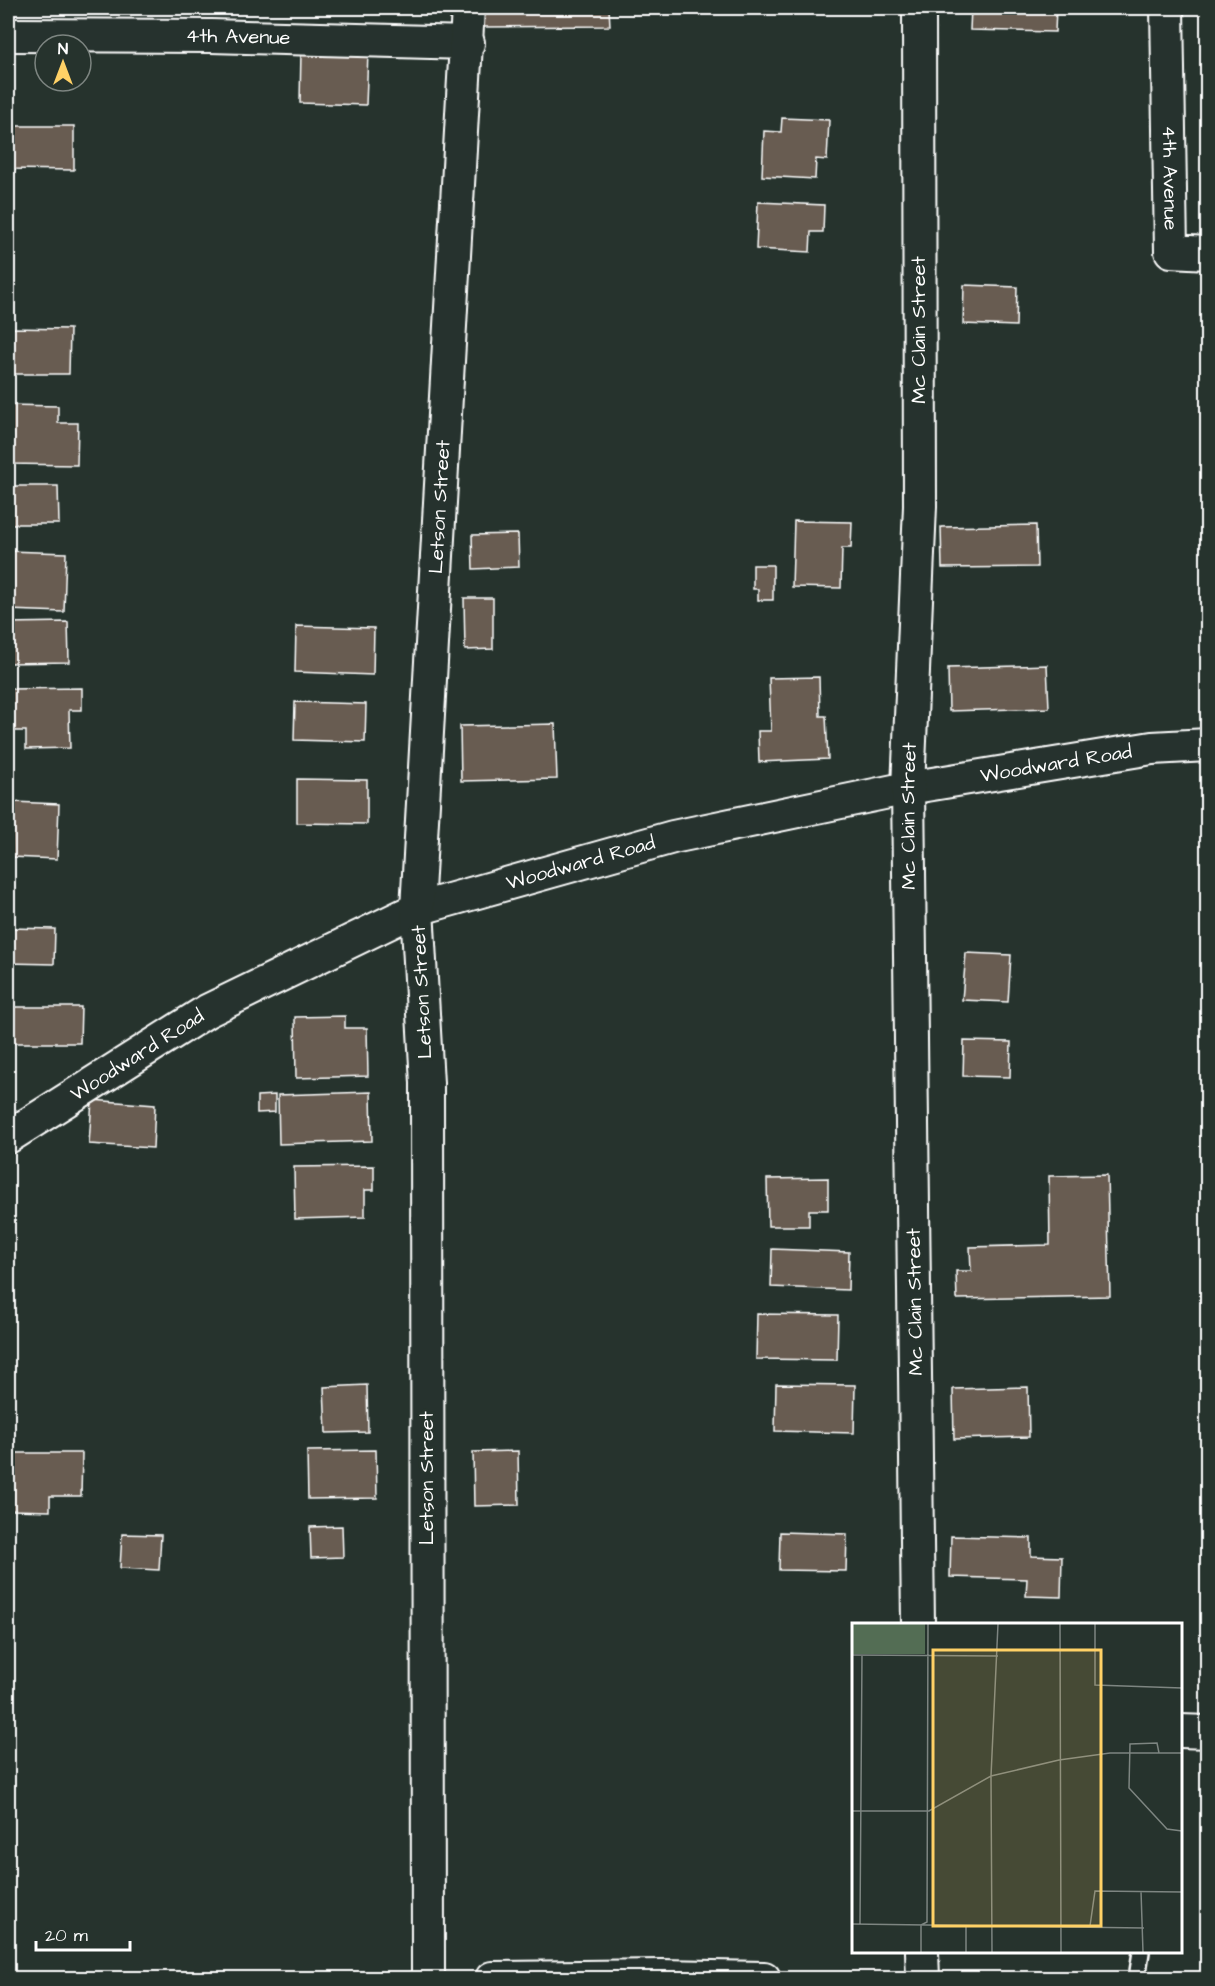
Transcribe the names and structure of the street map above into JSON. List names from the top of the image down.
{
  "streets": {
    "street": [
      "4th Avenue",
      "Mc Clain Street",
      "Letson Street",
      "Woodward Road"
    ]
  },
  "crossings": [
    ["4th Avenue", "Letson Street"],
    ["Mc Clain Street", "Woodward Road"],
    ["Letson Street", "Woodward Road"]
  ],
  "scale_bar": "20 m",
  "north": "top"
}
